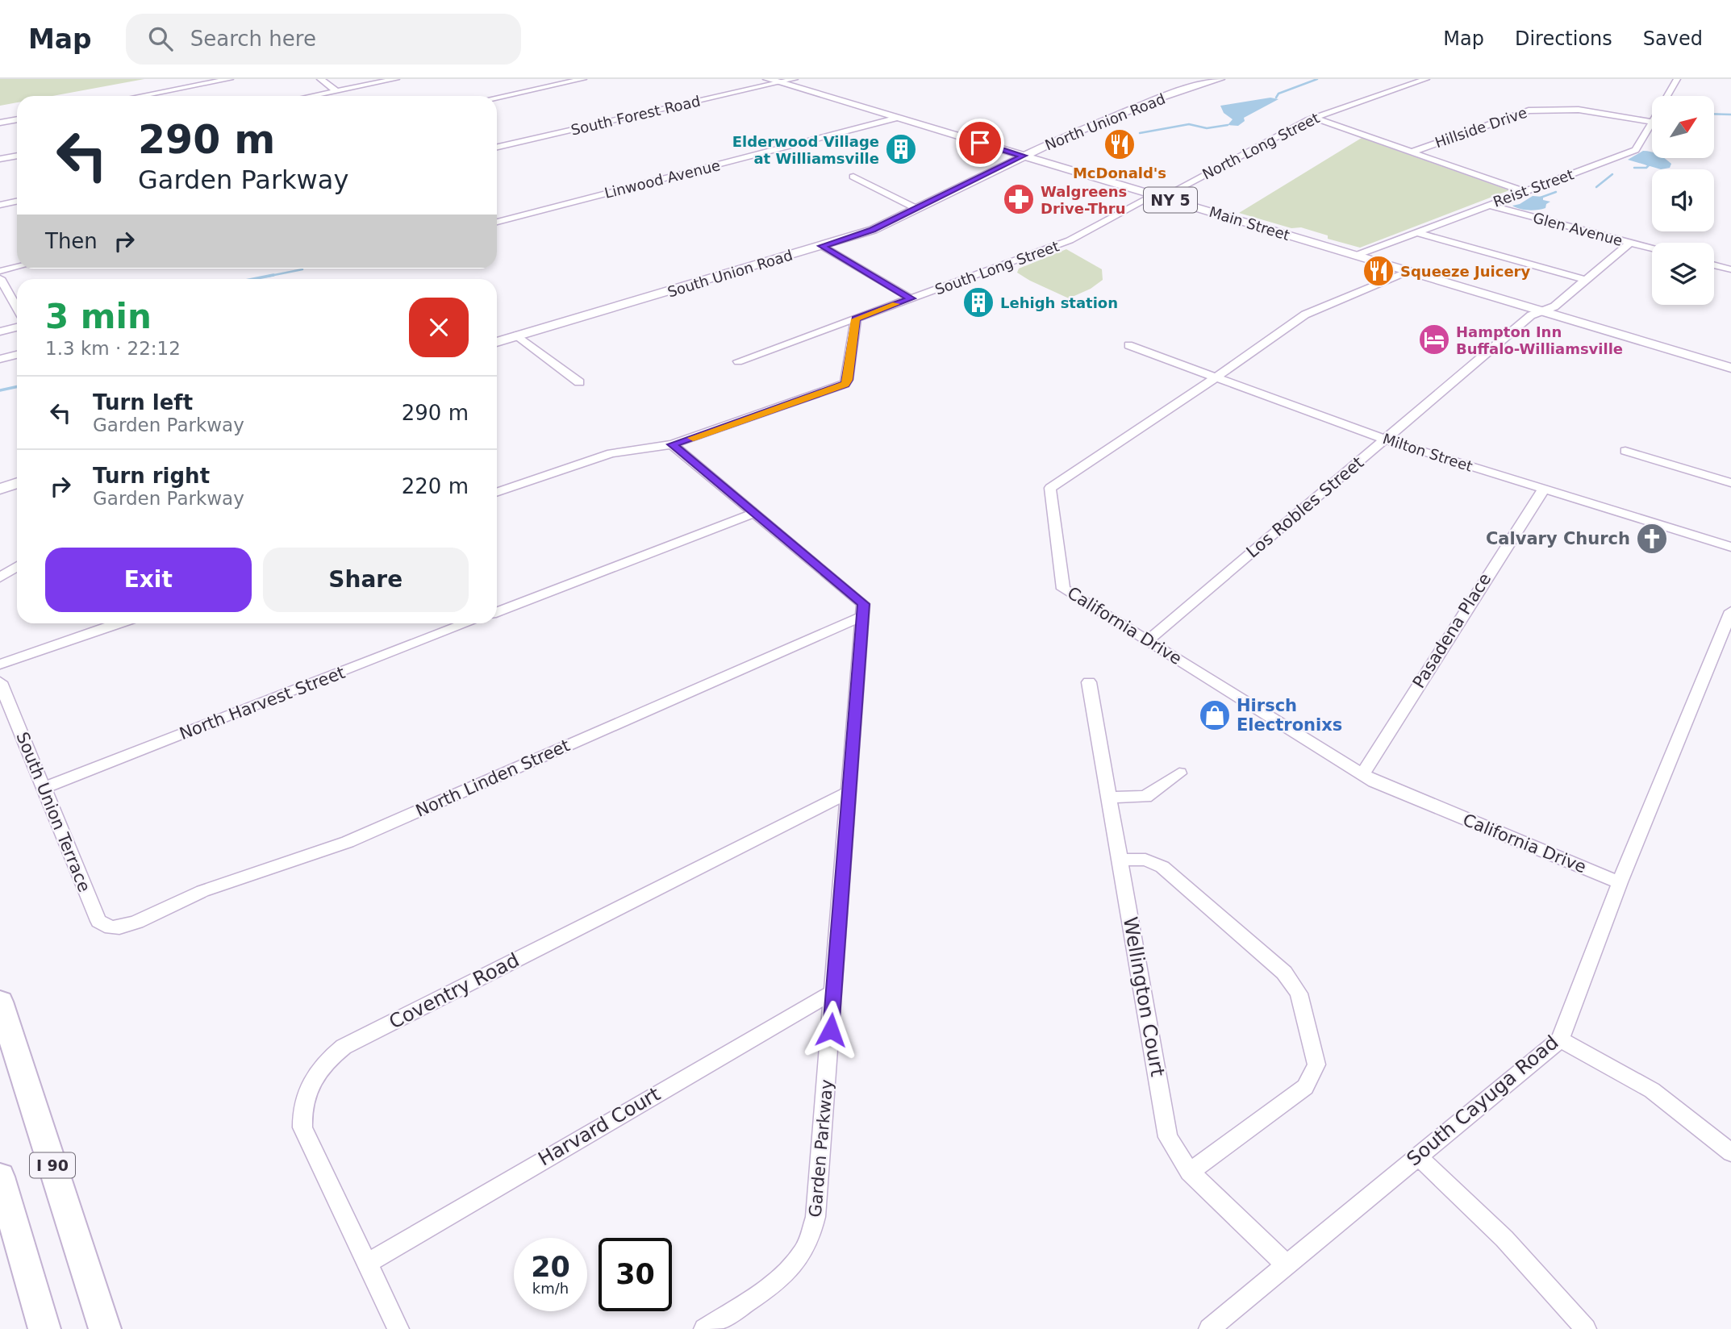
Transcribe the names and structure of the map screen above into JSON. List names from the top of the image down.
{
  "streets": {
    "highway": ["I 90"],
    "main road": [
      "North Union Road",
      "NY 5",
      "Main Street",
      "South Union Road"
    ],
    "street": [
      "South Forest Road",
      "Hillside Drive",
      "North Long Street",
      "Linwood Avenue",
      "Reist Street",
      "Glen Avenue",
      "South Long Street",
      "Milton Street",
      "Los Robles Street",
      "California Drive",
      "Pasadena Place",
      "North Harvest Street",
      "North Linden Street",
      "South Union Terrace",
      "Coventry Road",
      "Wellington Court",
      "South Cayuga Road",
      "Harvard Court",
      "Garden Parkway"
    ]
  },
  "crossings": [
    ["South Forest Road", "Main Street"],
    ["North Union Road", "Main Street"],
    ["North Union Road", "South Union Road"],
    ["Hillside Drive", "Reist Street"],
    ["Hillside Drive", "Glen Avenue"],
    ["North Long Street", "Main Street"],
    ["North Long Street", "Glen Avenue"],
    ["North Long Street", "South Long Street"],
    ["Linwood Avenue", "Main Street"],
    ["Reist Street", "Main Street"],
    ["Reist Street", "Glen Avenue"],
    ["Main Street", "South Long Street"],
    ["Main Street", "South Union Road"],
    ["Main Street", "Los Robles Street"],
    ["Main Street", "California Drive"],
    ["Glen Avenue", "Los Robles Street"],
    ["Milton Street", "Los Robles Street"],
    ["Milton Street", "California Drive"],
    ["Milton Street", "Pasadena Place"],
    ["Los Robles Street", "California Drive"],
    ["California Drive", "Pasadena Place"],
    ["California Drive", "South Cayuga Road"],
    ["North Harvest Street", "South Union Terrace"],
    ["North Linden Street", "South Union Terrace"],
    ["North Linden Street", "Garden Parkway"],
    ["Coventry Road", "Harvard Court"],
    ["Coventry Road", "Garden Parkway"],
    ["Wellington Court", "South Cayuga Road"],
    ["Harvard Court", "Garden Parkway"]
  ],
  "places": {
    "restaurant": ["McDonald's", "Squeeze Juicery"],
    "building": ["Elderwood Village at Williamsville", "Lehigh station"],
    "pharmacy": ["Walgreens Drive-Thru"],
    "hotel": ["Hampton Inn Buffalo-Williamsville"],
    "church": ["Calvary Church"],
    "shop": ["Hirsch Electronixs"]
  },
  "north": "top right",
  "page": {
    "header": "Map",
    "search": "Search here",
    "nav": ["Map", "Directions", "Saved"],
    "turn": ["290 m", "Garden Parkway"],
    "then": "Then",
    "heading": ["3 min", "1.3 km · 22:12"],
    "list": [
      {
        "name": "Turn left",
        "note": "Garden Parkway",
        "value": "290 m"
      },
      {
        "name": "Turn right",
        "note": "Garden Parkway",
        "value": "220 m"
      }
    ],
    "buttons": ["Exit", "Share"],
    "speed": "20 km/h",
    "limit": "30"
  }
}
